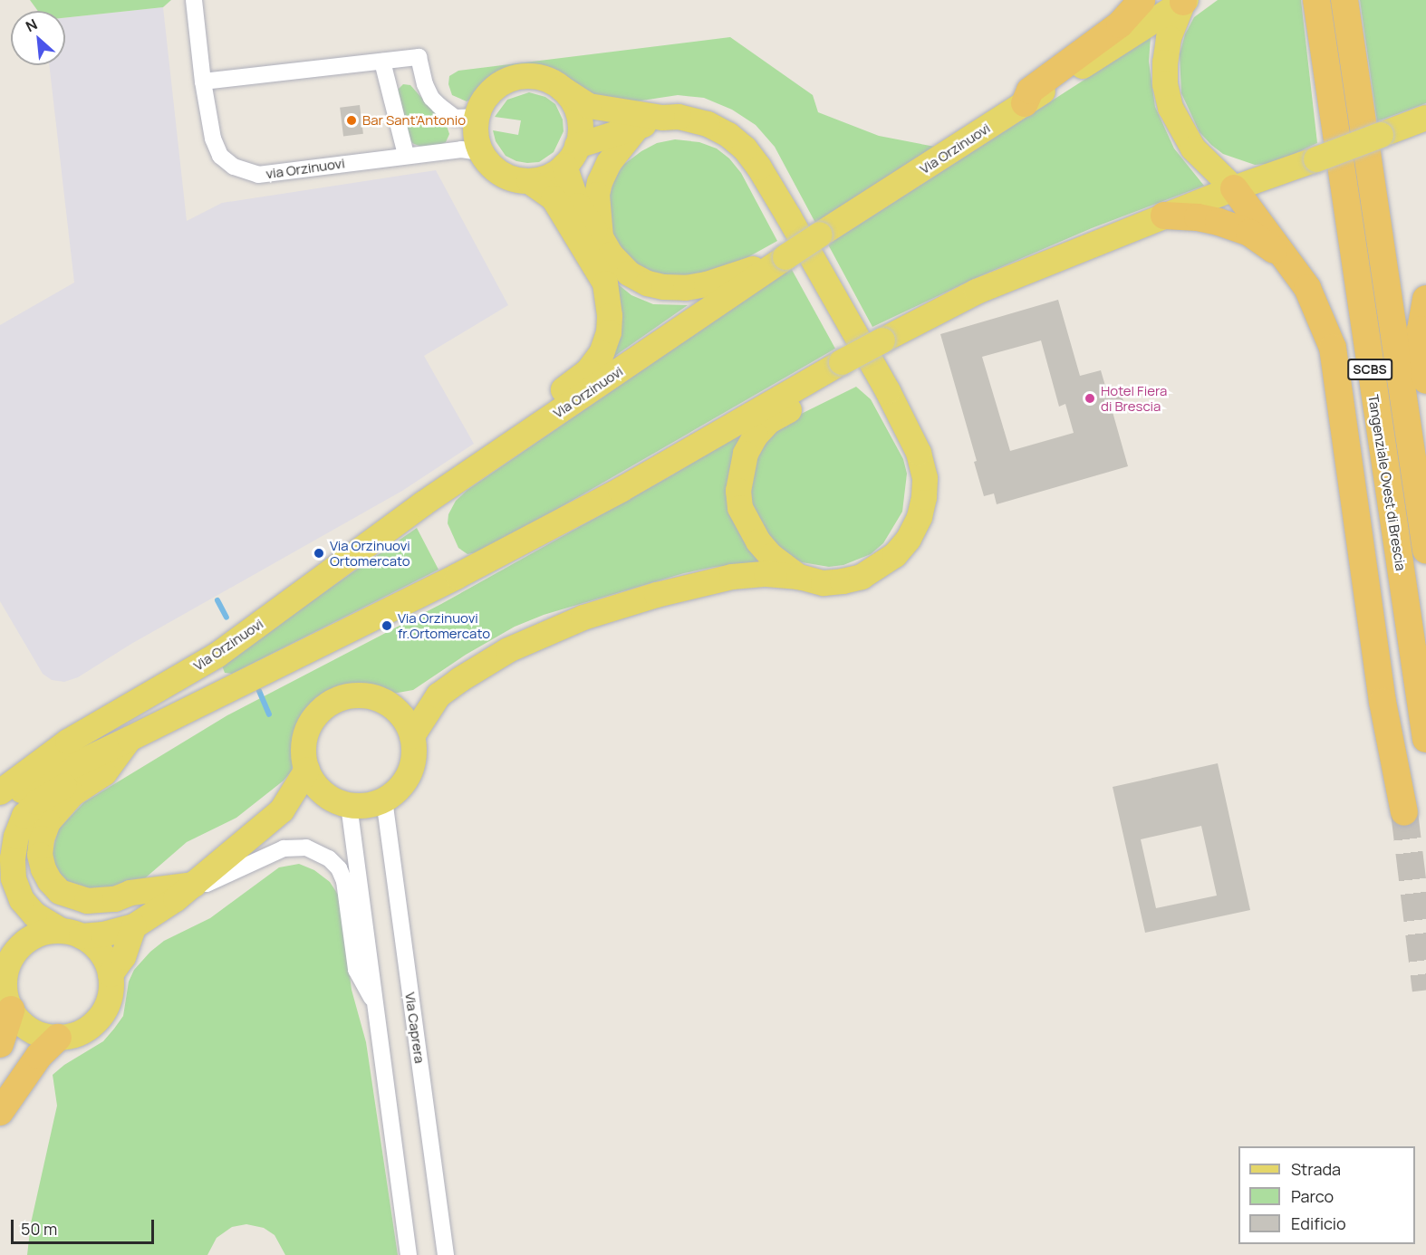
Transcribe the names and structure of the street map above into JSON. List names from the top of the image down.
{
  "streets": {
    "highway": ["SCBS", "Tangenziale Ovest di Brescia"],
    "main road": ["Via Orzinuovi"],
    "street": ["via Orzinuovi", "Via Caprera"]
  },
  "places": [
    "Bar Sant'Antonio",
    "Hotel Fiera di Brescia",
    "Via Orzinuovi Ortomercato",
    "Via Orzinuovi fr.Ortomercato"
  ],
  "legend": ["Strada", "Parco", "Edificio"],
  "scale_bar": "50 m",
  "north": "top left"
}
